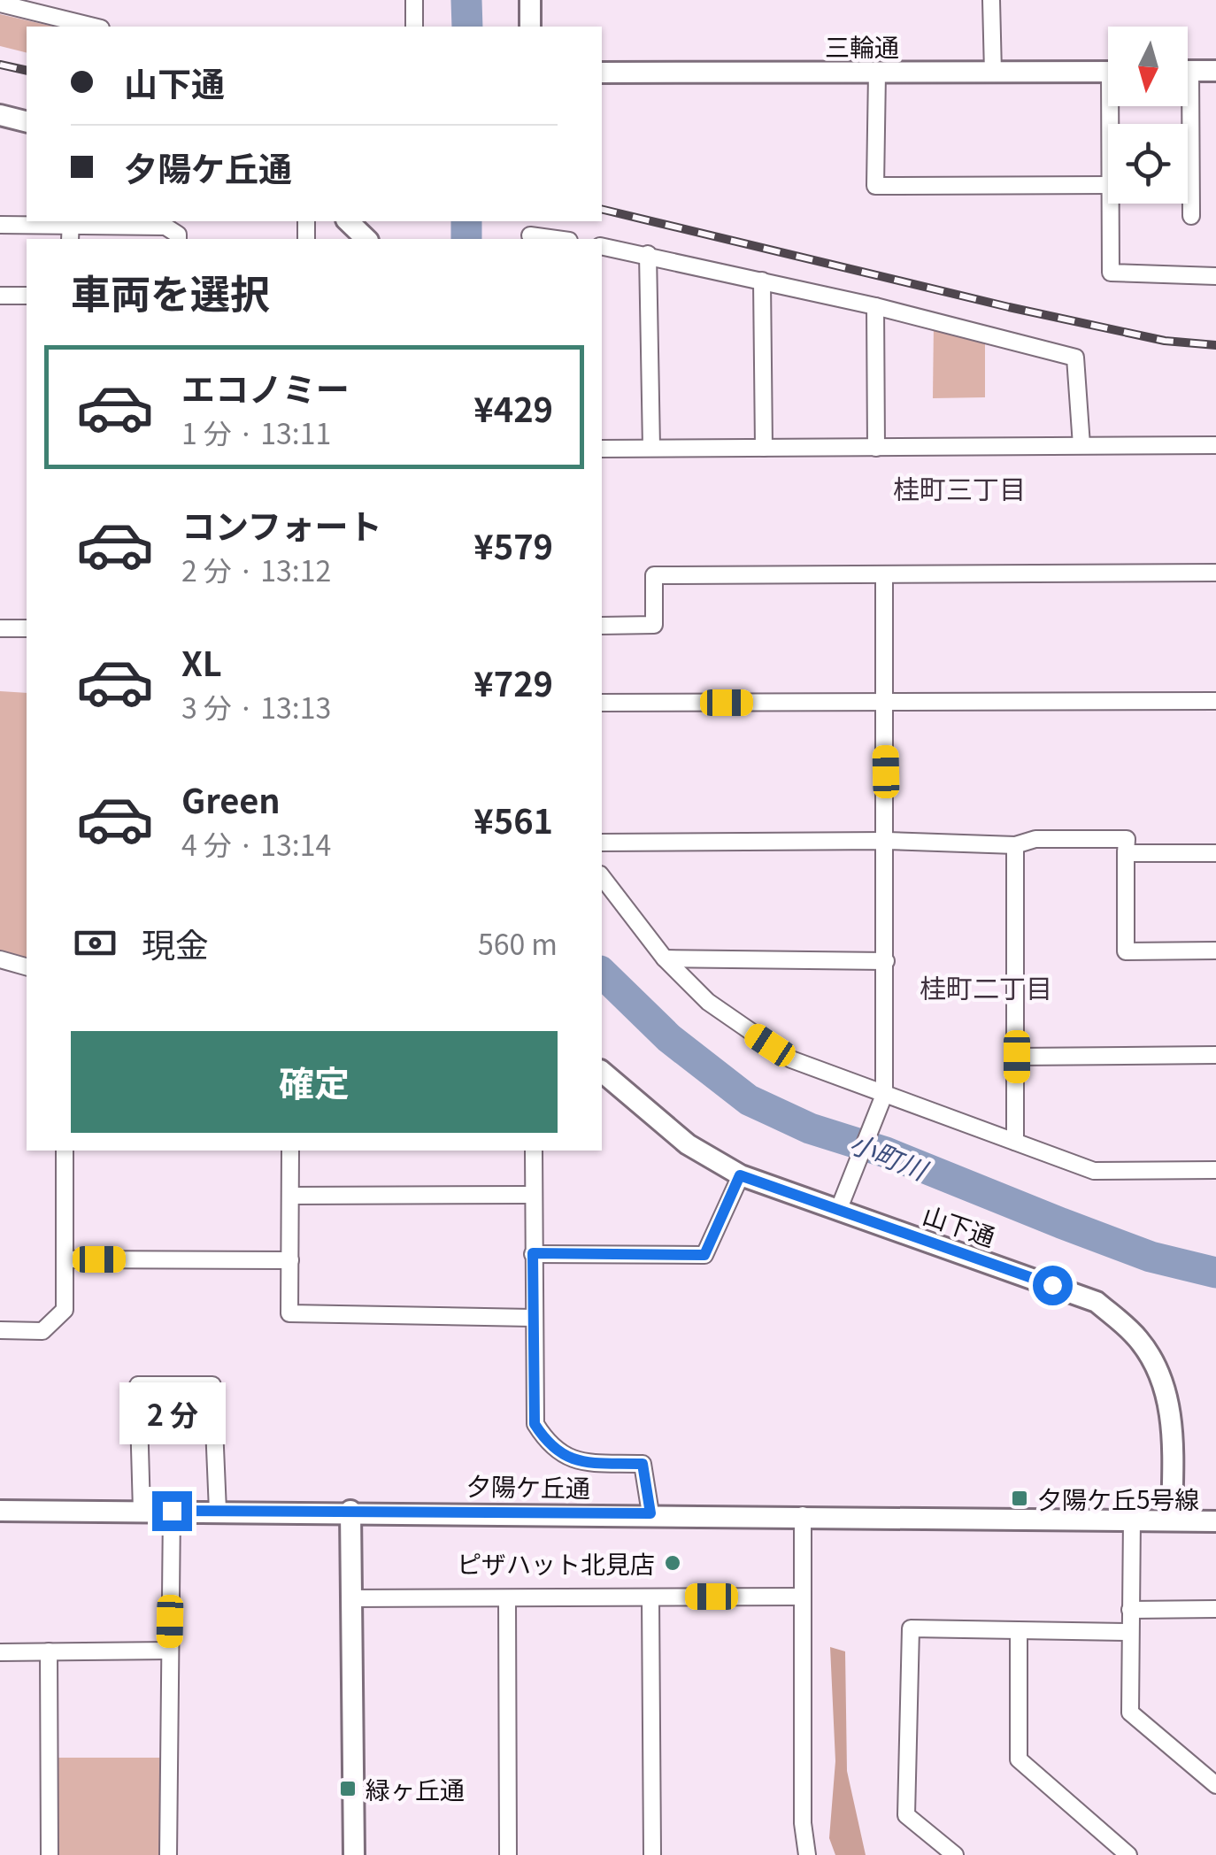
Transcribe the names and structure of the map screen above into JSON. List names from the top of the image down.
{
  "streets": {
    "street": ["三輪通", "山下通", "夕陽ケ丘通"]
  },
  "crossings": [
    ["山下通", "夕陽ケ丘通"]
  ],
  "districts": ["桂町三丁目", "桂町二丁目"],
  "water": ["小町川"],
  "places": {
    "transit": ["夕陽ケ丘5号線", "緑ヶ丘通"],
    "other": ["ピザハット北見店"]
  },
  "north": "bottom",
  "page": {
    "banner": ["山下通", "夕陽ケ丘通"],
    "heading": "車両を選択",
    "list": [
      {
        "name": "エコノミー",
        "note": "1 分 · 13:11",
        "value": "¥429"
      },
      {
        "name": "コンフォート",
        "note": "2 分 · 13:12",
        "value": "¥579"
      },
      {
        "name": "XL",
        "note": "3 分 · 13:13",
        "value": "¥729"
      },
      {
        "name": "Green",
        "note": "4 分 · 13:14",
        "value": "¥561"
      }
    ],
    "pay": ["現金", "560 m"],
    "buttons": "確定",
    "bubble": "2 分"
  }
}
